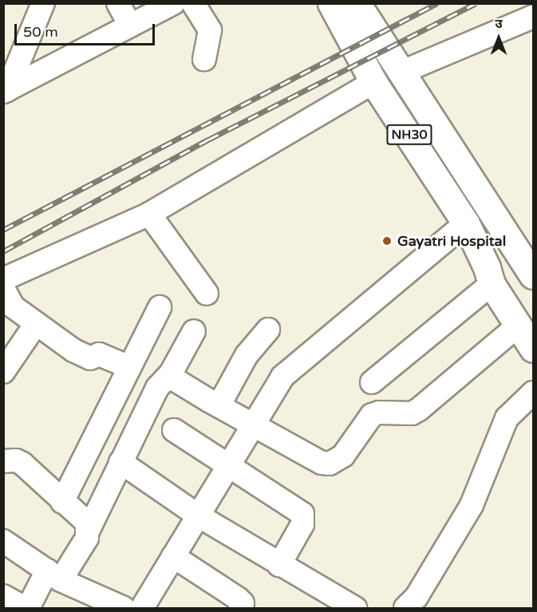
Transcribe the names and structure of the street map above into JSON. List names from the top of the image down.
{
  "streets": {
    "highway": ["NH30"]
  },
  "places": ["Gayatri Hospital"],
  "scale_bar": "50 m",
  "north": "top"
}
